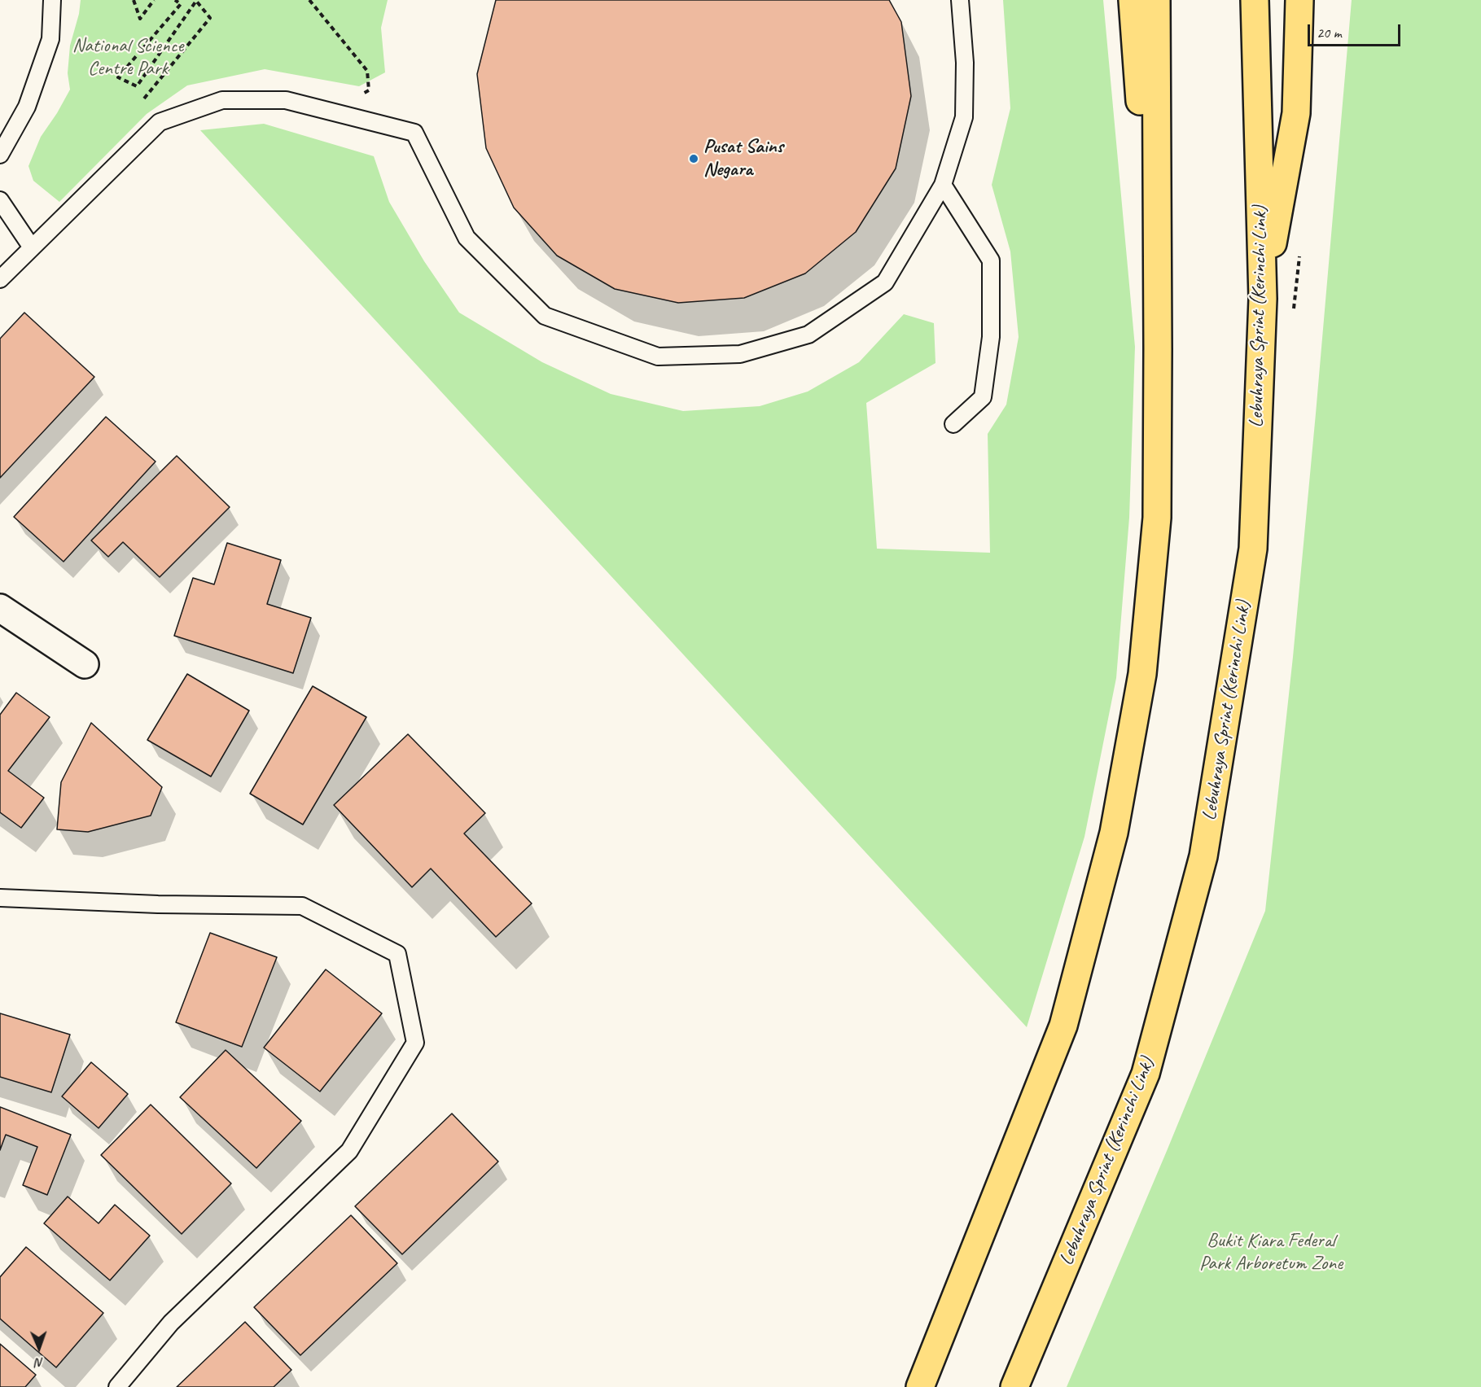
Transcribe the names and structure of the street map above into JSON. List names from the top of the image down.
{
  "streets": {
    "highway": ["Lebuhraya Sprint (Kerinchi Link)"]
  },
  "parks": ["National Science Centre Park", "Bukit Kiara Federal Park Arboretum Zone"],
  "places": ["Pusat Sains Negara"],
  "scale_bar": "20 m",
  "north": "bottom"
}
